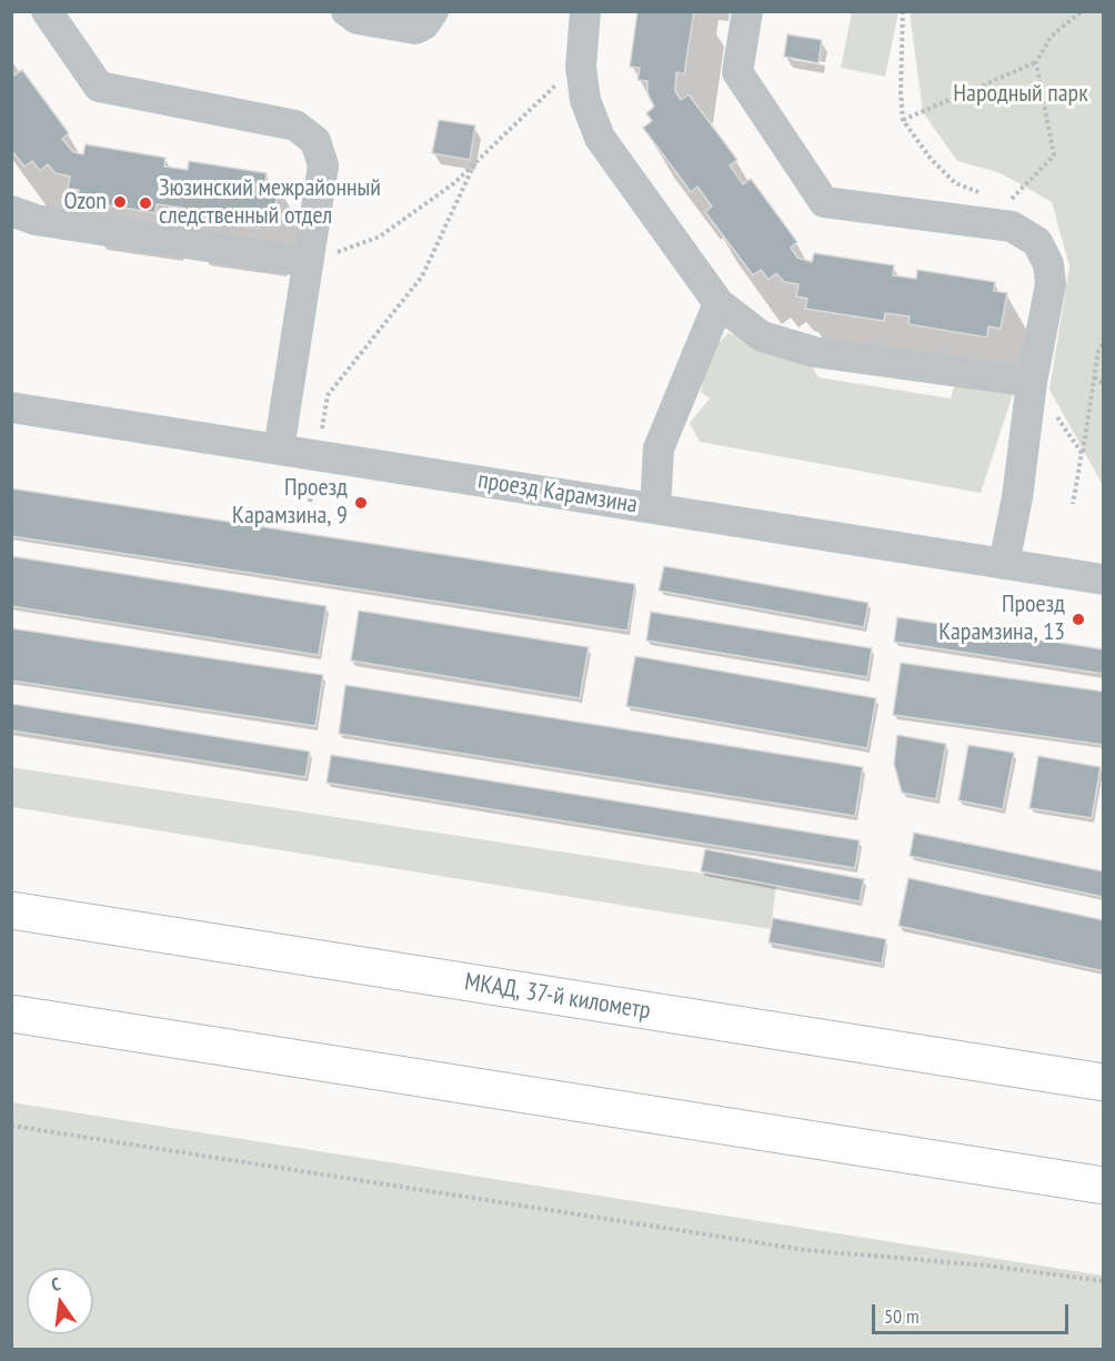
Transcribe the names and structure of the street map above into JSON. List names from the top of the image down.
{
  "streets": {
    "highway": ["МКАД, 37-й километр"],
    "street": ["проезд Карамзина"]
  },
  "parks": ["Народный парк"],
  "places": [
    "Ozon",
    "Зюзинский межрайонный следственный отдел",
    "Проезд Карамзина, 9",
    "Проезд Карамзина, 13"
  ],
  "scale_bar": "50 m",
  "north": "top"
}
